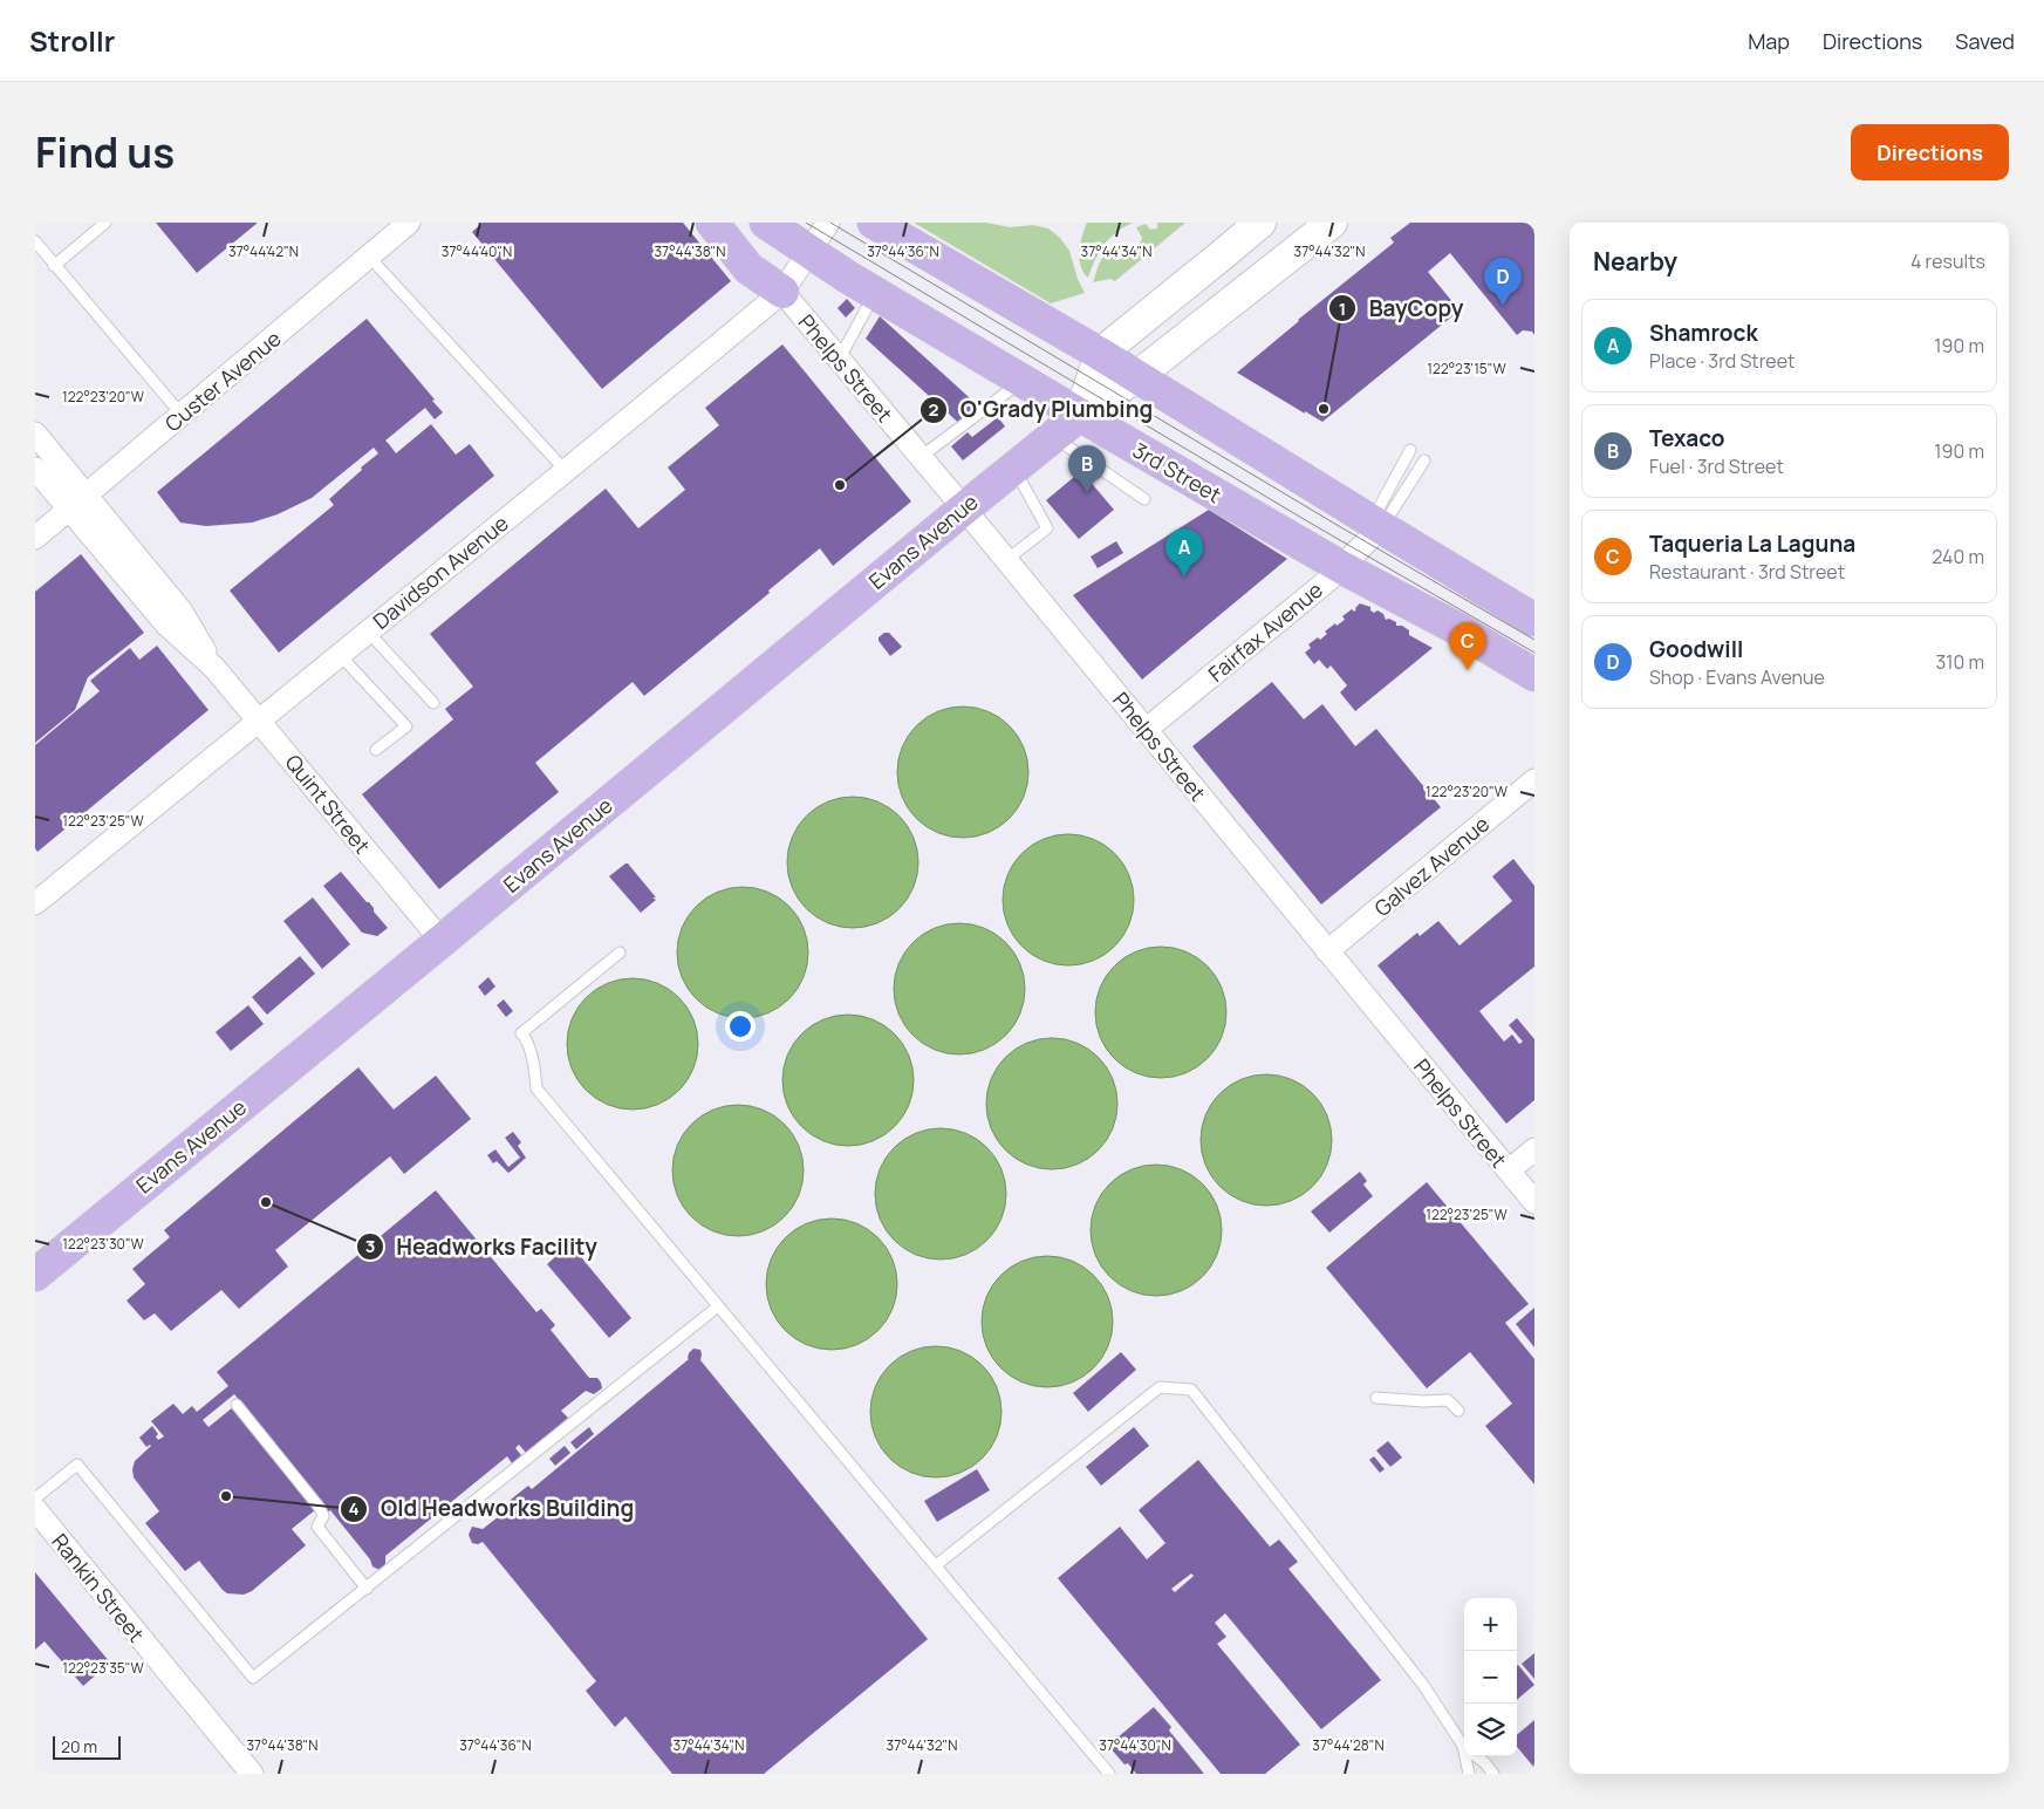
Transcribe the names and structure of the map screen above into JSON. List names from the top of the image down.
{
  "streets": {
    "main road": ["3rd Street", "Evans Avenue"],
    "street": [
      "Phelps Street",
      "Custer Avenue",
      "Davidson Avenue",
      "Fairfax Avenue",
      "Quint Street",
      "Galvez Avenue",
      "Rankin Street"
    ]
  },
  "crossings": [
    ["Phelps Street", "Evans Avenue"],
    ["Phelps Street", "Davidson Avenue"],
    ["Phelps Street", "Fairfax Avenue"],
    ["Phelps Street", "Galvez Avenue"],
    ["Custer Avenue", "Quint Street"],
    ["3rd Street", "Evans Avenue"],
    ["3rd Street", "Davidson Avenue"],
    ["3rd Street", "Fairfax Avenue"],
    ["Evans Avenue", "Quint Street"],
    ["Davidson Avenue", "Quint Street"]
  ],
  "places": [
    "BayCopy",
    "O'Grady Plumbing",
    "Headworks Facility",
    "Old Headworks Building"
  ],
  "scale_bar": "20 m",
  "page": {
    "header": "Strollr",
    "nav": ["Map", "Directions", "Saved"],
    "title": "Find us",
    "buttons": "Directions",
    "heading": ["Nearby", "4 results"],
    "pins": [
      "D",
      "B",
      "A",
      "C"
    ],
    "list": [
      {
        "mark": "A",
        "name": "Shamrock",
        "note": "Place · 3rd Street",
        "value": "190 m"
      },
      {
        "mark": "B",
        "name": "Texaco",
        "note": "Fuel · 3rd Street",
        "value": "190 m"
      },
      {
        "mark": "C",
        "name": "Taqueria La Laguna",
        "note": "Restaurant · 3rd Street",
        "value": "240 m"
      },
      {
        "mark": "D",
        "name": "Goodwill",
        "note": "Shop · Evans Avenue",
        "value": "310 m"
      }
    ],
    "map_buttons": ["+", "−"],
    "scale": "20 m"
  },
  "coordinates": [
    "37°44'40\"N",
    "37°44'38\"N",
    "37°44'36\"N",
    "37°44'34\"N",
    "37°44'32\"N",
    "37°44'42\"N",
    "122°23'15\"W",
    "122°23'20\"W",
    "122°23'25\"W",
    "122°23'30\"W",
    "122°23'35\"W",
    "37°44'30\"N",
    "37°44'28\"N"
  ]
}
